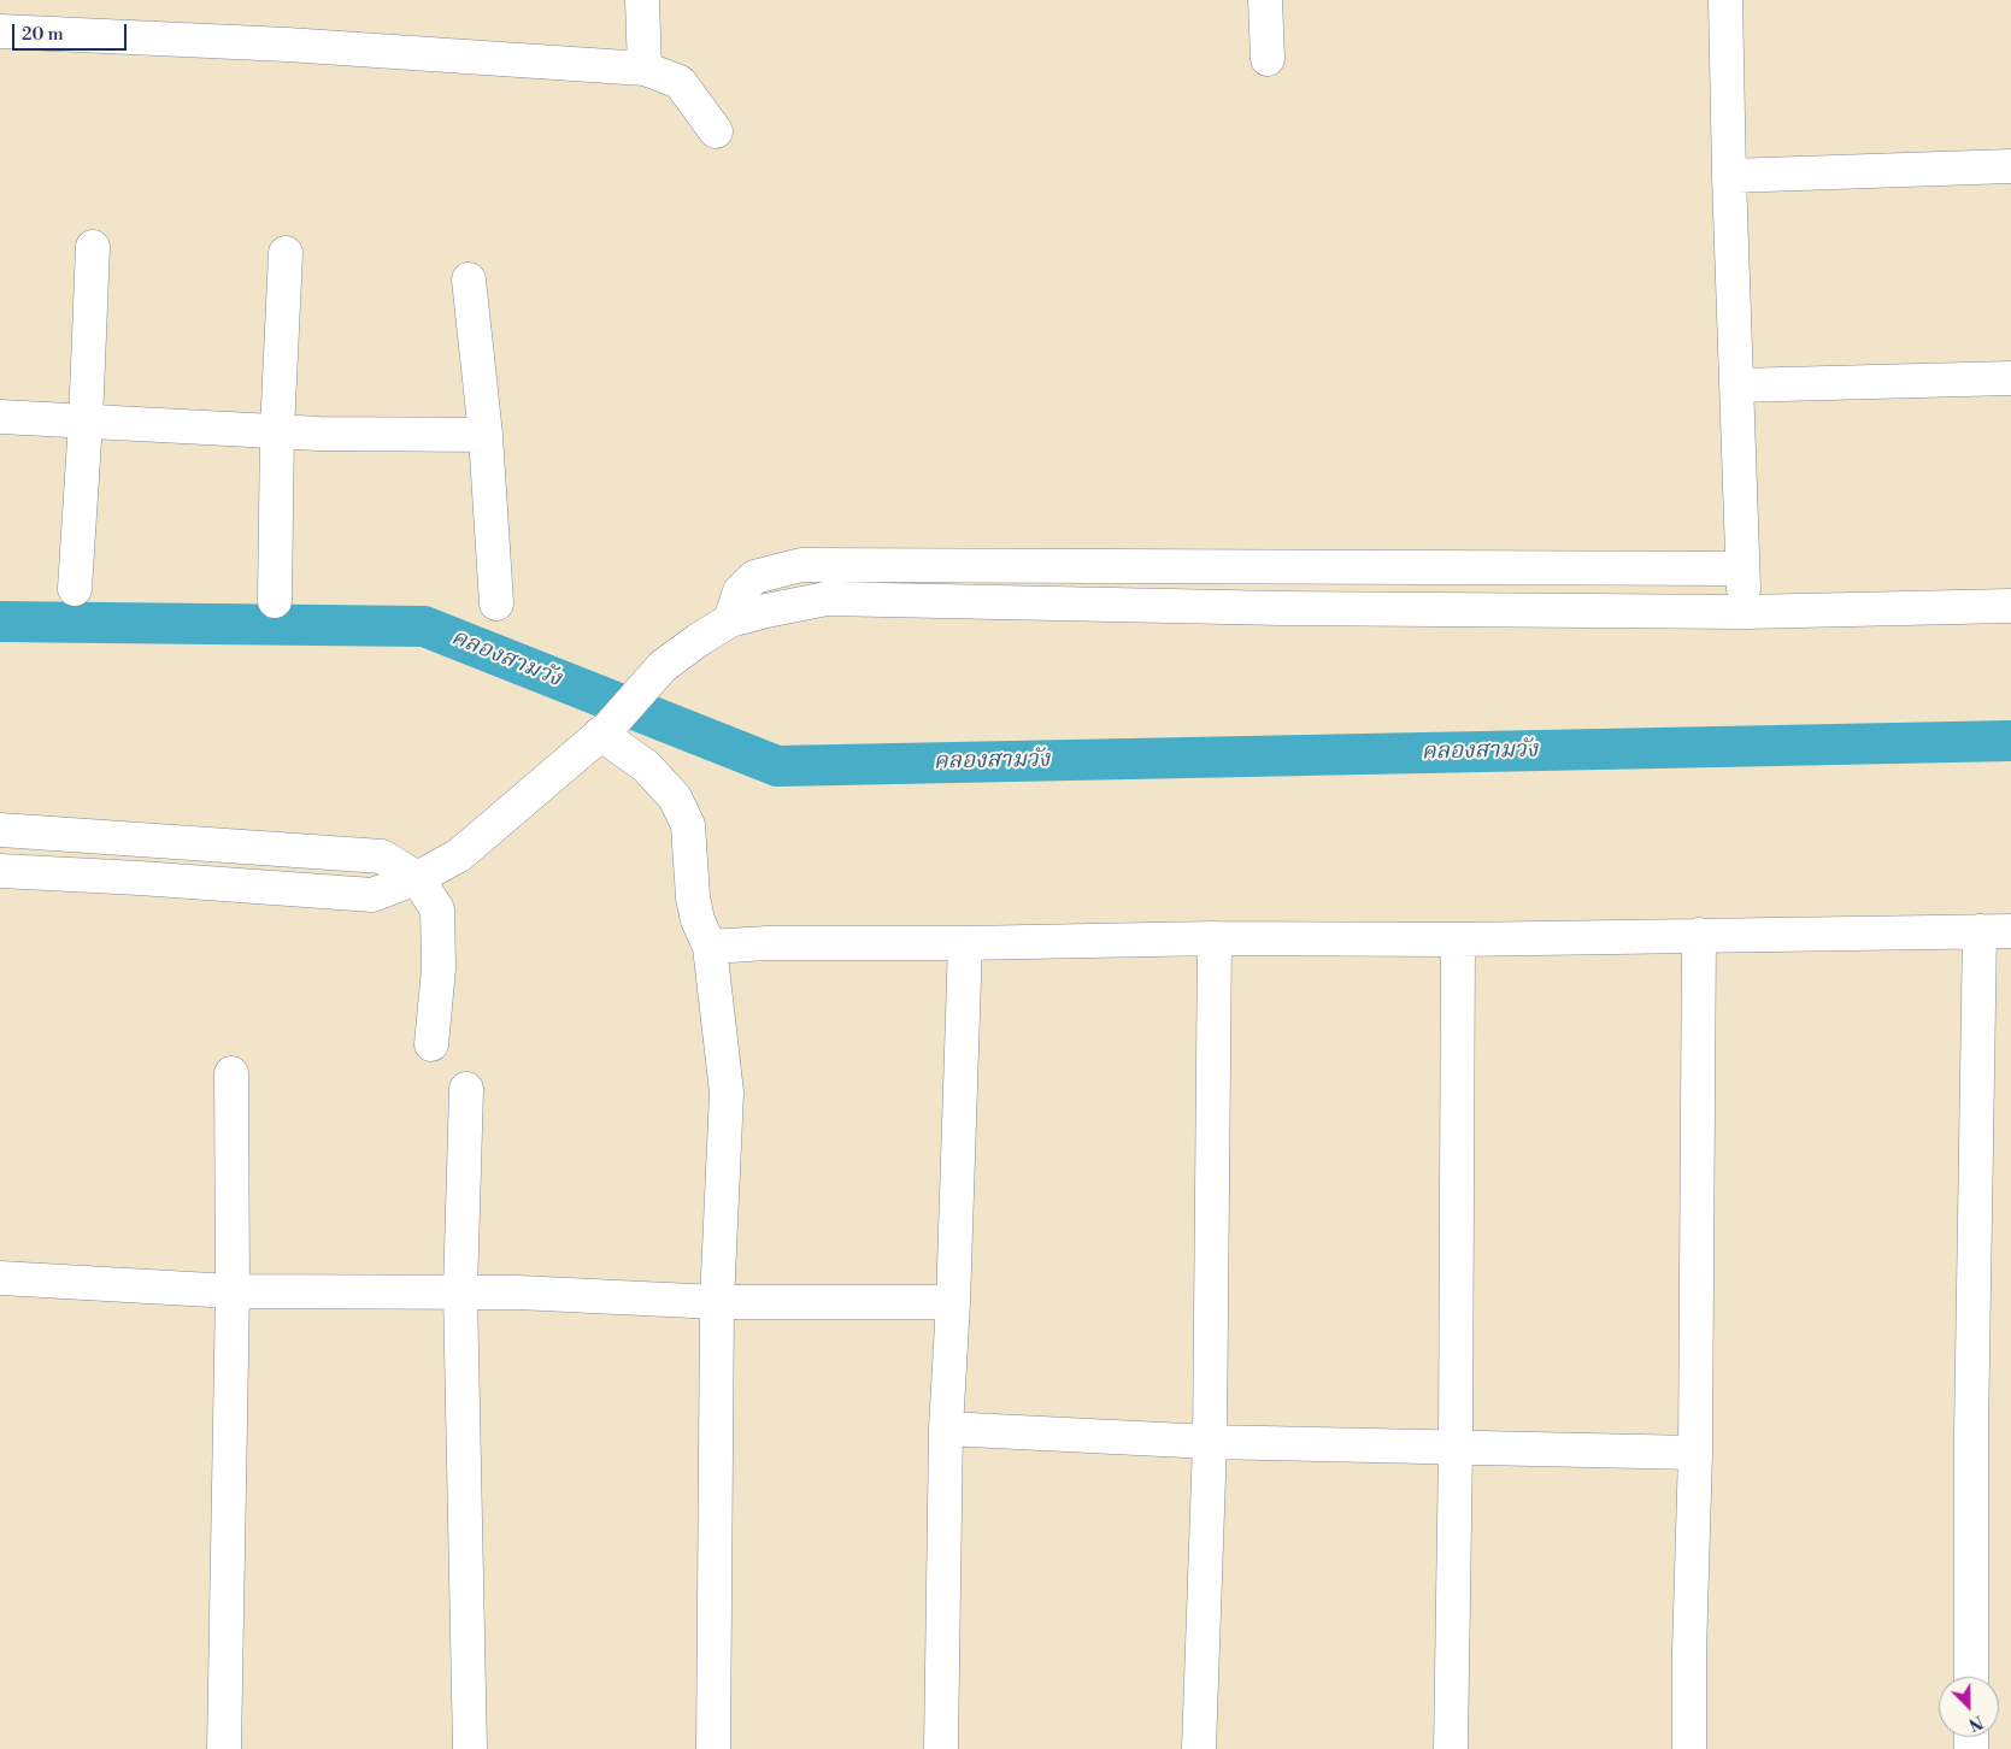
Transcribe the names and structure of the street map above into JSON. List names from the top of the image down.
{
  "water": ["คลองสามวัง"],
  "scale_bar": "20 m",
  "north": "bottom right"
}
